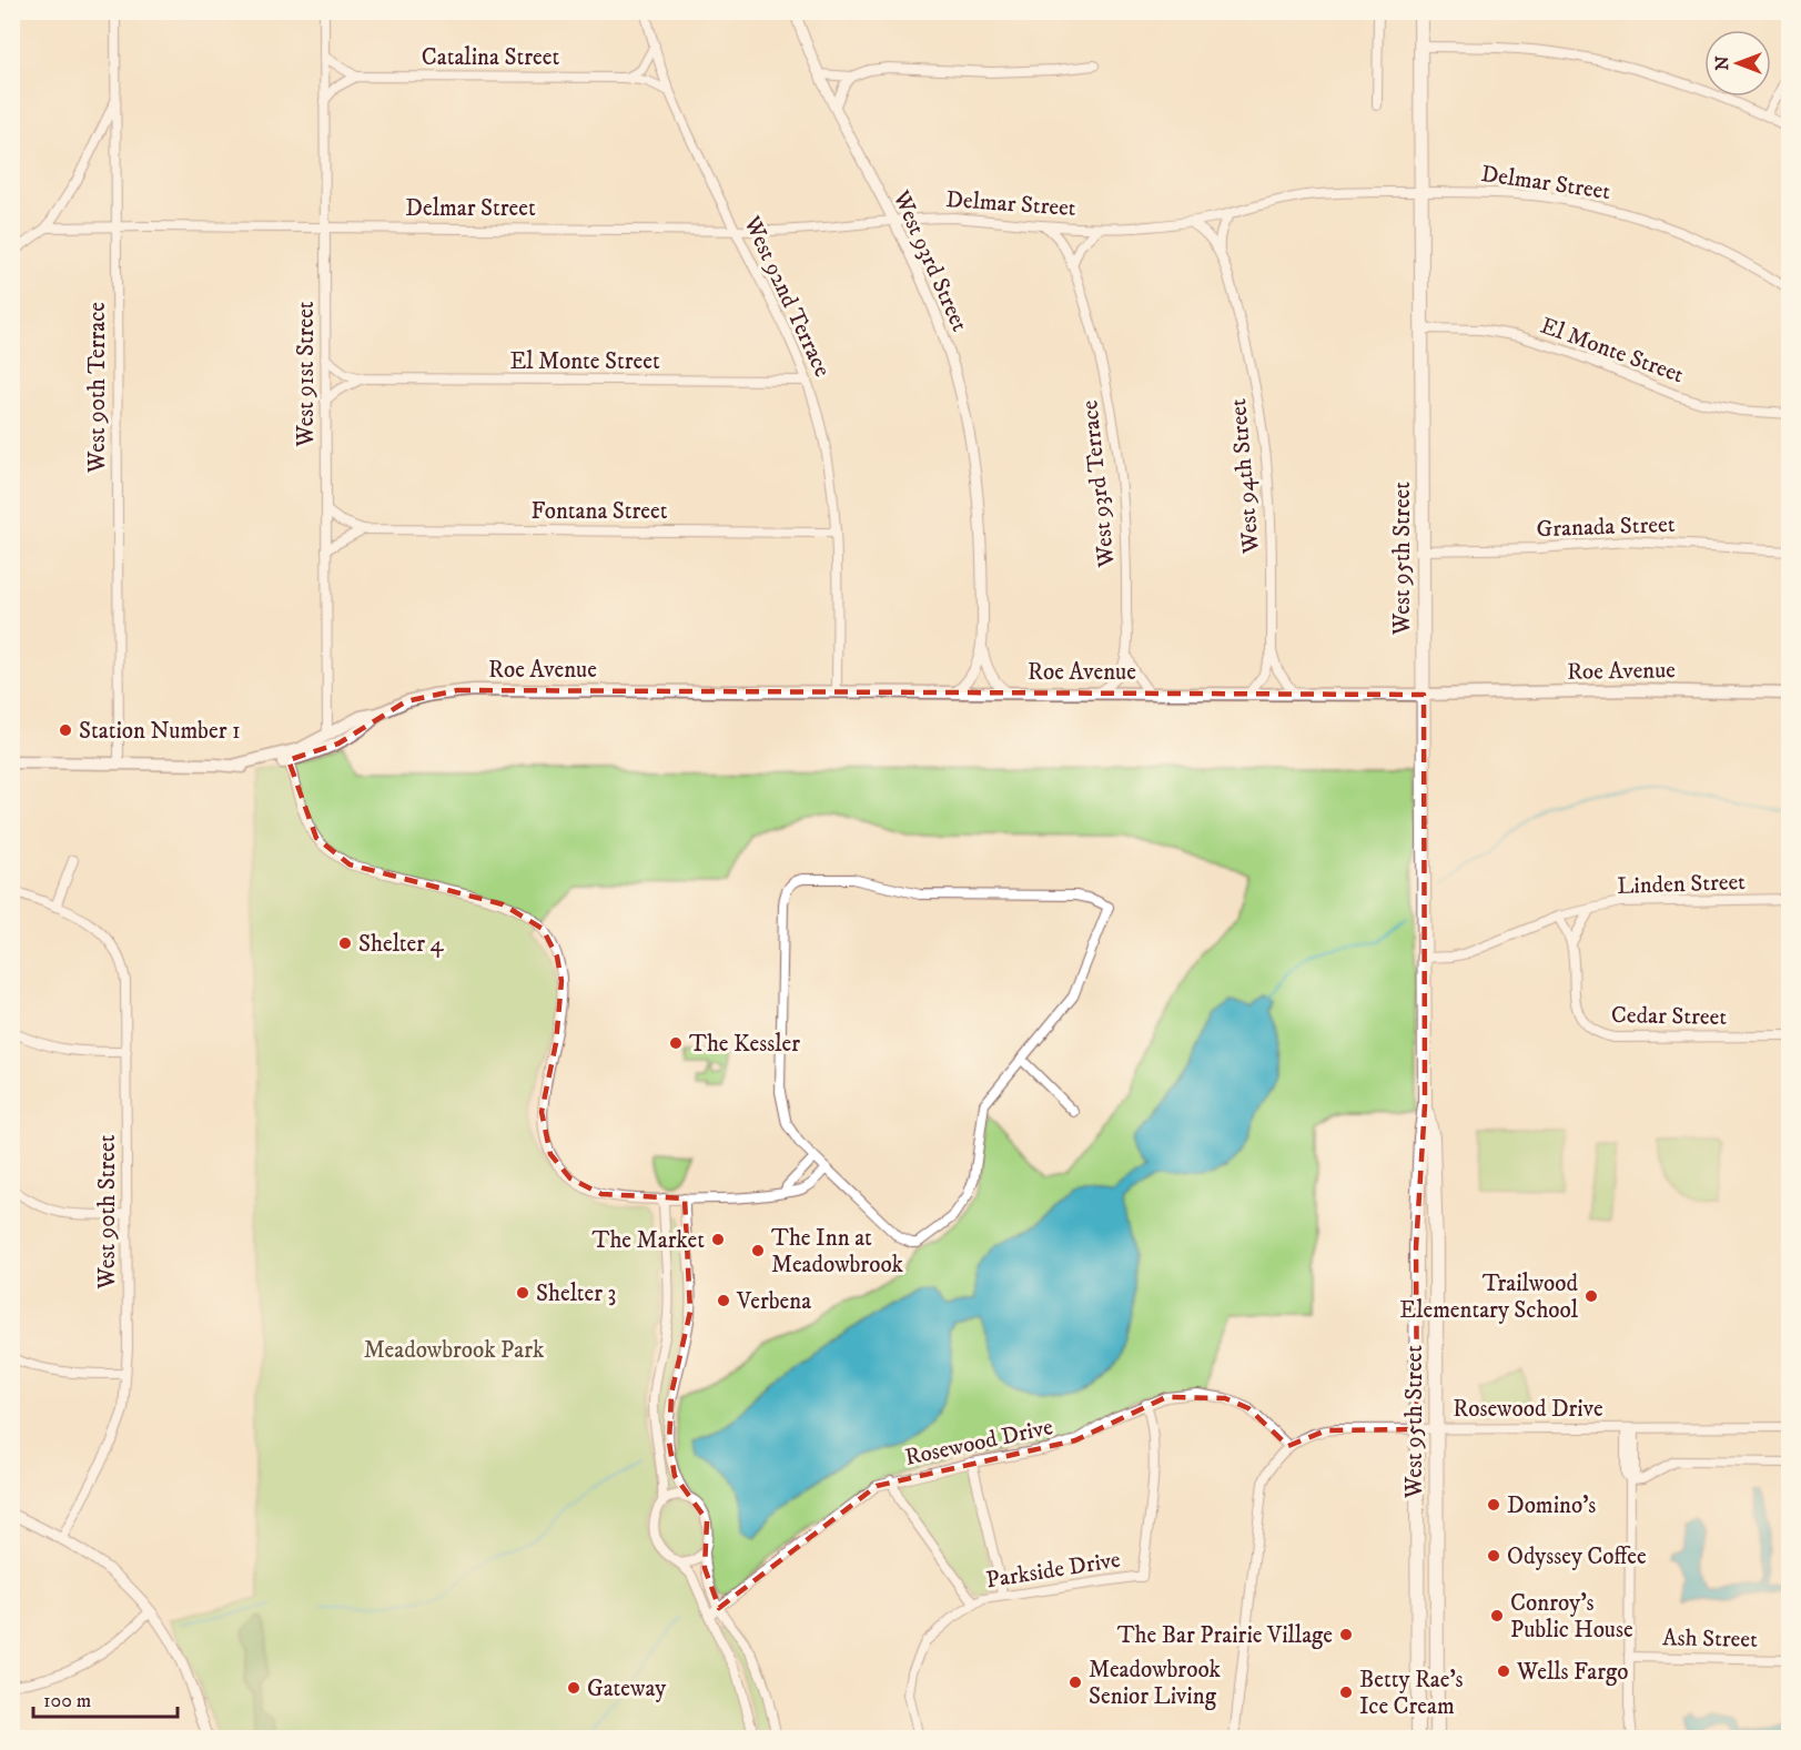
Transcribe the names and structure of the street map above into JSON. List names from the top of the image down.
{
  "streets": {
    "main road": ["West 95th Street", "Roe Avenue"],
    "street": [
      "Catalina Street",
      "Delmar Street",
      "West 93rd Street",
      "West 92nd Terrace",
      "El Monte Street",
      "West 91st Street",
      "West 90th Terrace",
      "West 94th Street",
      "West 93rd Terrace",
      "Fontana Street",
      "Granada Street",
      "Linden Street",
      "Cedar Street",
      "West 90th Street",
      "Rosewood Drive",
      "Parkside Drive",
      "Ash Street"
    ]
  },
  "crossings": [
    ["Catalina Street", "West 92nd Terrace"],
    ["Delmar Street", "West 93rd Street"],
    ["Delmar Street", "West 92nd Terrace"],
    ["Delmar Street", "West 91st Street"],
    ["Delmar Street", "West 90th Terrace"],
    ["Delmar Street", "West 94th Street"],
    ["Delmar Street", "West 93rd Terrace"],
    ["Delmar Street", "West 95th Street"],
    ["West 93rd Street", "Roe Avenue"],
    ["West 92nd Terrace", "El Monte Street"],
    ["West 92nd Terrace", "Fontana Street"],
    ["West 92nd Terrace", "Roe Avenue"],
    ["El Monte Street", "West 91st Street"],
    ["El Monte Street", "West 95th Street"],
    ["West 91st Street", "Fontana Street"],
    ["West 91st Street", "Roe Avenue"],
    ["West 90th Terrace", "Roe Avenue"],
    ["West 94th Street", "Roe Avenue"],
    ["Granada Street", "West 95th Street"],
    ["West 95th Street", "Roe Avenue"],
    ["West 95th Street", "Linden Street"],
    ["West 95th Street", "Rosewood Drive"],
    ["Linden Street", "Cedar Street"],
    ["Rosewood Drive", "Parkside Drive"]
  ],
  "parks": ["Meadowbrook Park"],
  "places": [
    "Station Number 1",
    "Shelter 4",
    "The Kessler",
    "The Market",
    "The Inn at Meadowbrook",
    "Shelter 3",
    "Trailwood Elementary School",
    "Verbena",
    "Domino's",
    "Odyssey Coffee",
    "Conroy's Public House",
    "The Bar Prairie Village",
    "Wells Fargo",
    "Meadowbrook Senior Living",
    "Gateway",
    "Betty Rae's Ice Cream"
  ],
  "scale_bar": "100 m",
  "north": "left"
}
